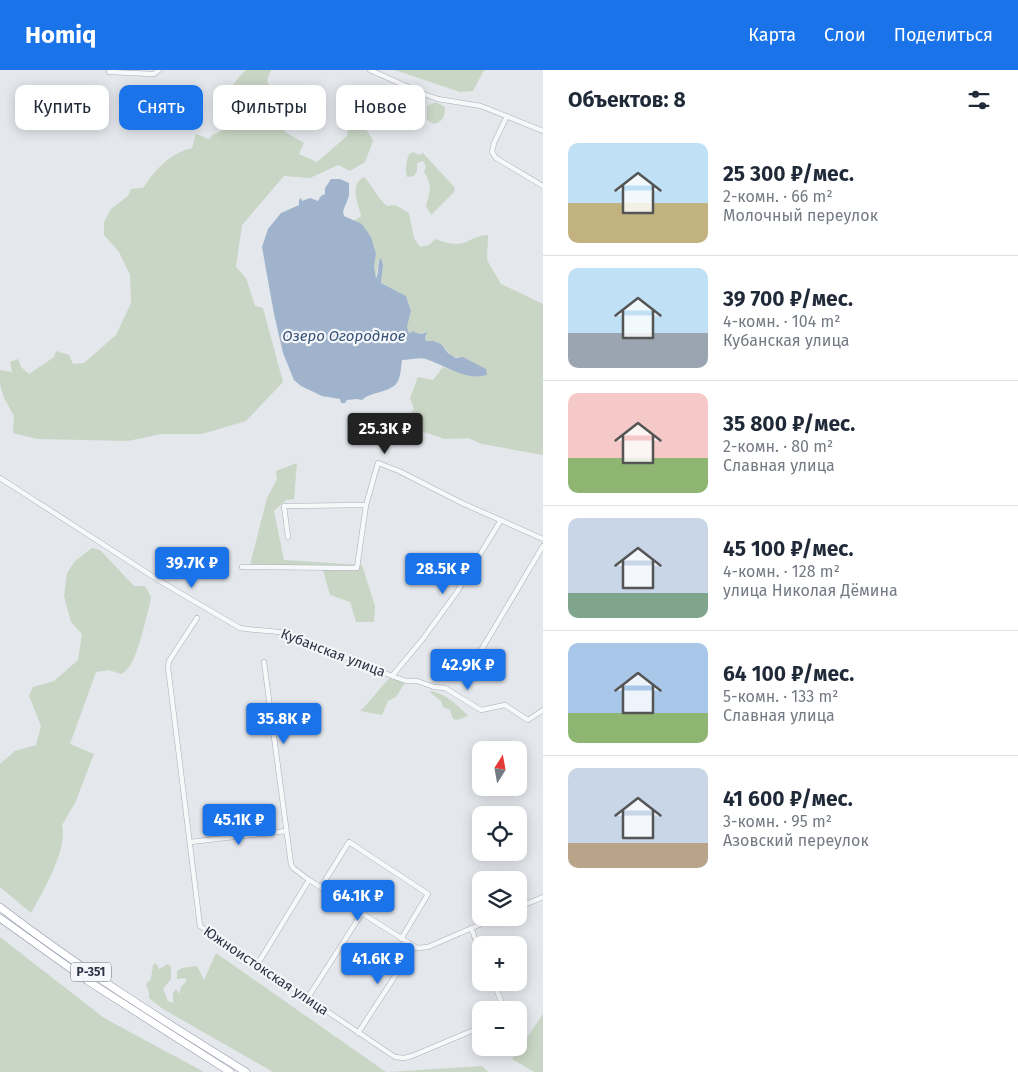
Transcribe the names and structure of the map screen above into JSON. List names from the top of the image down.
{
  "streets": {
    "highway": ["Р-351"],
    "street": ["Кубанская улица", "Южноистокская улица"]
  },
  "water": ["Озеро Огородное"],
  "north": "top",
  "page": {
    "header": "Homiq",
    "nav": ["Карта", "Слои", "Поделиться"],
    "heading": "Объектов: 8",
    "chip": [
      "Купить",
      "Снять",
      "Фильтры",
      "Новое"
    ],
    "list": [
      {
        "name": "25 300 ₽/мес.",
        "note": "2-комн. · 66 m² · Молочный переулок"
      },
      {
        "name": "39 700 ₽/мес.",
        "note": "4-комн. · 104 m² · Кубанская улица"
      },
      {
        "name": "35 800 ₽/мес.",
        "note": "2-комн. · 80 m² · Славная улица"
      },
      {
        "name": "45 100 ₽/мес.",
        "note": "4-комн. · 128 m² · улица Николая Дёмина"
      },
      {
        "name": "64 100 ₽/мес.",
        "note": "5-комн. · 133 m² · Славная улица"
      },
      {
        "name": "41 600 ₽/мес.",
        "note": "3-комн. · 95 m² · Азовский переулок"
      }
    ],
    "price": [
      "25.3K ₽",
      "39.7K ₽",
      "28.5K ₽",
      "42.9K ₽",
      "35.8K ₽",
      "45.1K ₽",
      "64.1K ₽",
      "41.6K ₽"
    ],
    "map_buttons": ["+", "−"]
  }
}
